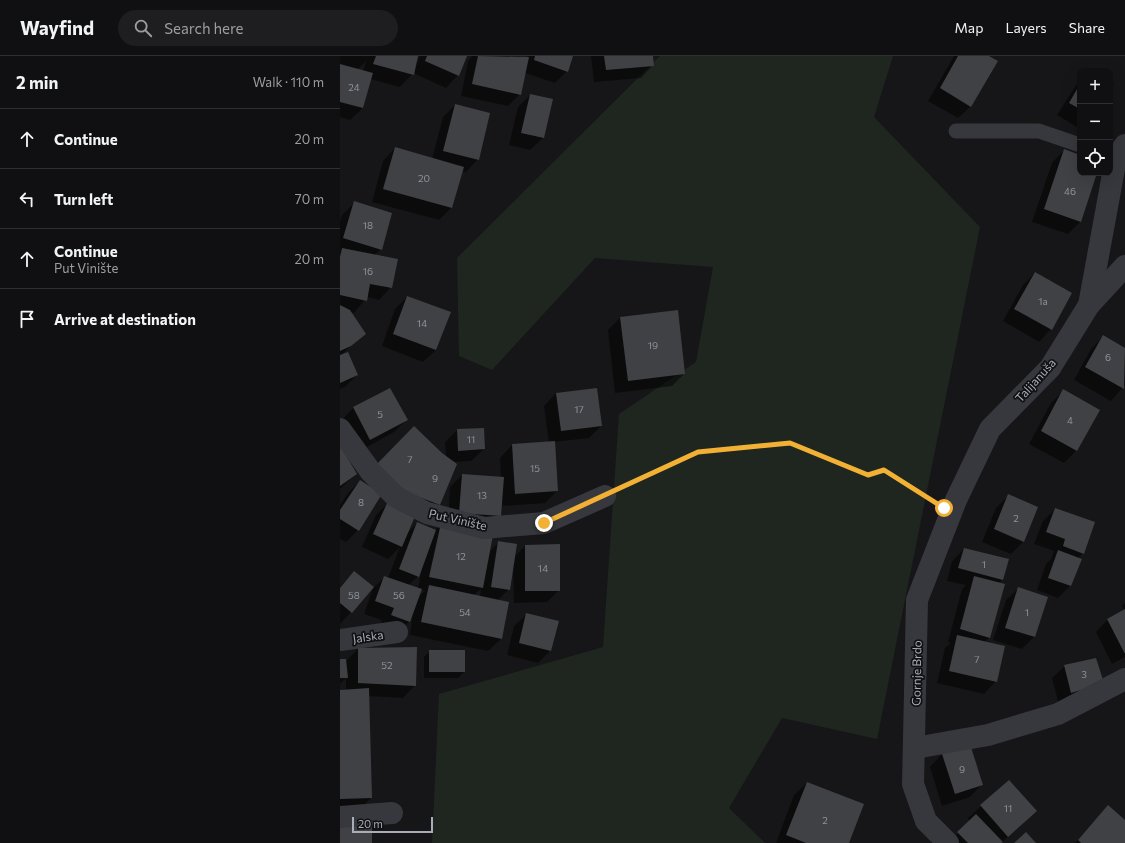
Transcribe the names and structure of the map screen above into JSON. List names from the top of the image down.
{
  "streets": {
    "street": [
      "Talijanuša",
      "Put Vinište",
      "Jalska",
      "Gornje Brdo"
    ]
  },
  "crossings": [
    ["Talijanuša", "Gornje Brdo"]
  ],
  "house_numbers": [
    "24",
    "20",
    "46",
    "18",
    "16",
    "1a",
    "14",
    "19",
    "6",
    "17",
    "5",
    "4",
    "11",
    "7",
    "15",
    "9",
    "13",
    "8",
    "2",
    "12",
    "1",
    "14",
    "58",
    "56",
    "54",
    "1",
    "7",
    "52",
    "3",
    "9",
    "11",
    "2"
  ],
  "scale_bar": "20 m",
  "page": {
    "header": "Wayfind",
    "search": "Search here",
    "nav": ["Map", "Layers", "Share"],
    "heading": ["2 min", "Walk · 110 m"],
    "map_buttons": ["+", "−"],
    "list": [
      ["Continue", "20 m"],
      ["Turn left", "70 m"],
      ["Continue", "Put Vinište", "20 m"],
      "Arrive at destination"
    ],
    "scale": "20 m"
  }
}
